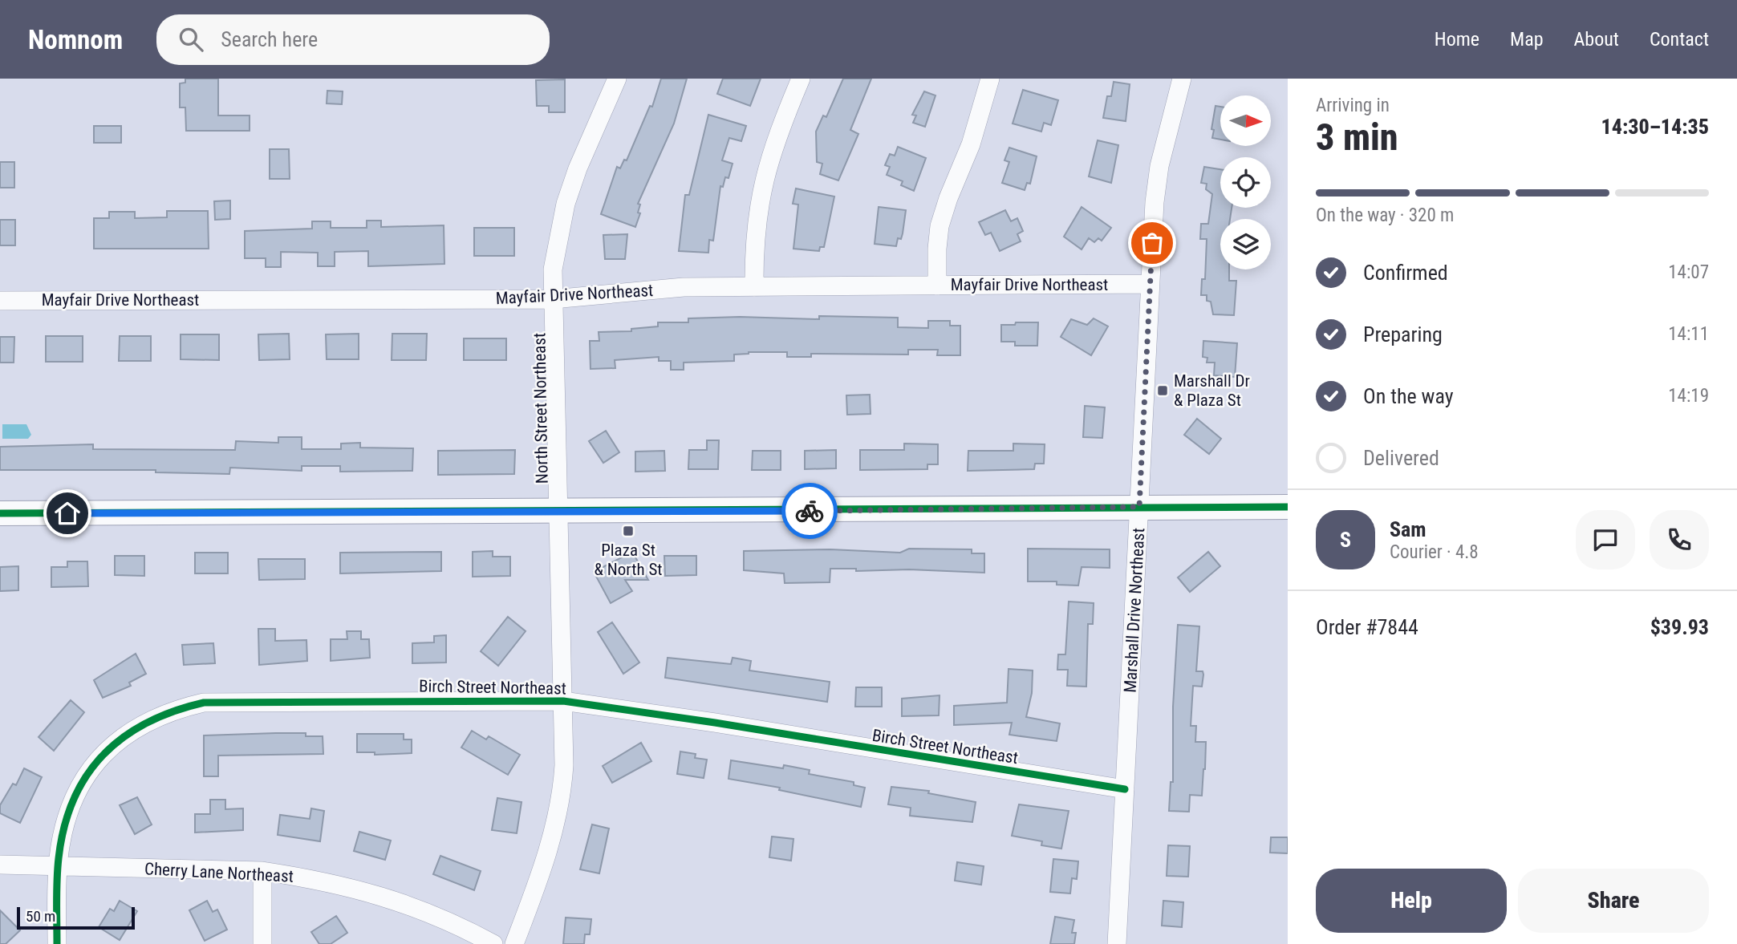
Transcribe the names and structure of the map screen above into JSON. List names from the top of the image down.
{
  "streets": {
    "street": [
      "Mayfair Drive Northeast",
      "North Street Northeast",
      "Marshall Drive Northeast",
      "Birch Street Northeast",
      "Cherry Lane Northeast"
    ]
  },
  "crossings": [
    ["Mayfair Drive Northeast", "North Street Northeast"],
    ["Mayfair Drive Northeast", "Marshall Drive Northeast"],
    ["North Street Northeast", "Birch Street Northeast"],
    ["Marshall Drive Northeast", "Birch Street Northeast"],
    ["Birch Street Northeast", "Cherry Lane Northeast"]
  ],
  "places": {
    "transit": ["Marshall Dr & Plaza St", "Plaza St & North St"]
  },
  "scale_bar": "50 m",
  "north": "right",
  "page": {
    "header": "Nomnom",
    "search": "Search here",
    "nav": [
      "Home",
      "Map",
      "About",
      "Contact"
    ],
    "heading": ["3 min", "Arriving in", "14:30–14:35"],
    "panel": [
      "Sam",
      "Courier · 4.8",
      "Order #7844",
      "$39.93"
    ],
    "bar": "On the way · 320 m",
    "list": [
      ["Confirmed", "14:07"],
      ["Preparing", "14:11"],
      ["On the way", "14:19"],
      "Delivered"
    ],
    "round": "S",
    "buttons": ["Help", "Share"],
    "scale": "50 m"
  }
}
